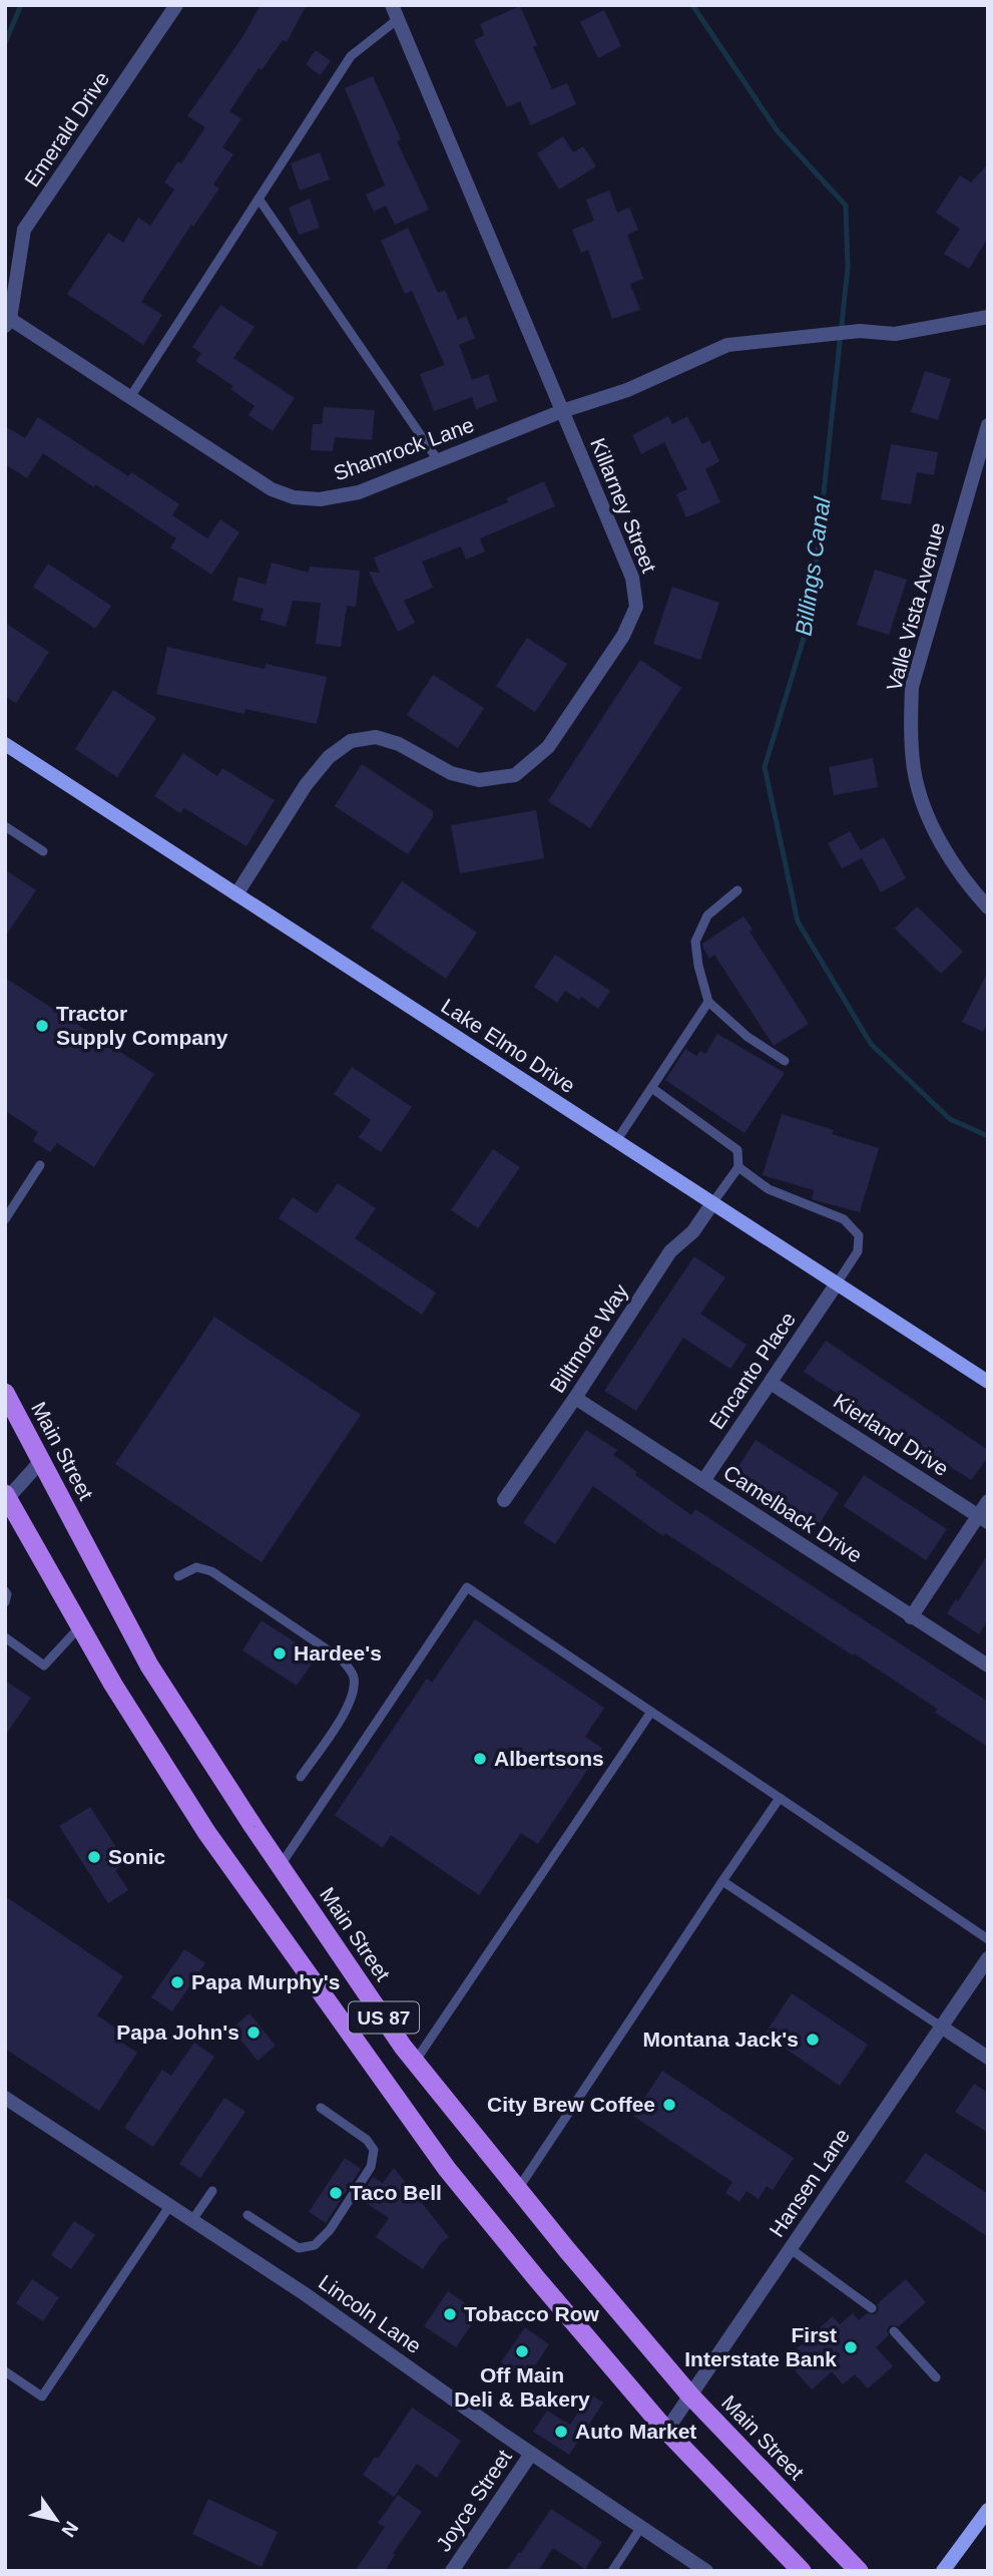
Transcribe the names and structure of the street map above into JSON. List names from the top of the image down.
{
  "streets": {
    "main road": ["Lake Elmo Drive", "Main Street", "US 87"],
    "street": [
      "Emerald Drive",
      "Shamrock Lane",
      "Killarney Street",
      "Valle Vista Avenue",
      "Biltmore Way",
      "Encanto Place",
      "Kierland Drive",
      "Camelback Drive",
      "Hansen Lane",
      "Lincoln Lane",
      "Joyce Street"
    ]
  },
  "crossings": [
    ["Emerald Drive", "Shamrock Lane"],
    ["Shamrock Lane", "Killarney Street"],
    ["Killarney Street", "Lake Elmo Drive"],
    ["Lake Elmo Drive", "Biltmore Way"],
    ["Lake Elmo Drive", "Encanto Place"],
    ["Biltmore Way", "Camelback Drive"],
    ["Encanto Place", "Kierland Drive"],
    ["Encanto Place", "Camelback Drive"],
    ["Main Street", "Hansen Lane"],
    ["US 87", "Hansen Lane"],
    ["Lincoln Lane", "Joyce Street"]
  ],
  "water": ["Billings Canal"],
  "places": [
    "Tractor Supply Company",
    "Hardee's",
    "Albertsons",
    "Sonic",
    "Papa Murphy's",
    "Papa John's",
    "Montana Jack's",
    "City Brew Coffee",
    "Taco Bell",
    "Tobacco Row",
    "First Interstate Bank",
    "Off Main Deli & Bakery",
    "Auto Market"
  ],
  "north": "bottom right"
}
